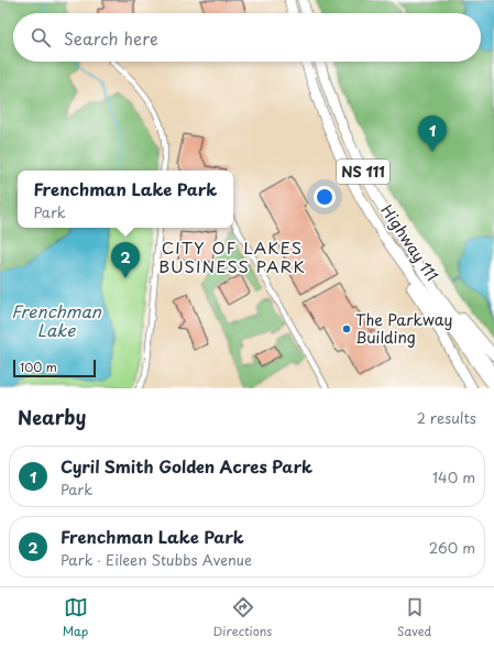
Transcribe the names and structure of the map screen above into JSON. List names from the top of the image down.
{
  "streets": {
    "highway": ["NS 111", "Highway 111"]
  },
  "districts": ["CITY OF LAKES BUSINESS PARK"],
  "water": ["Frenchman Lake"],
  "places": ["The Parkway Building"],
  "scale_bar": "100 m",
  "page": {
    "search": "Search here",
    "pins": ["1", "2"],
    "popup": ["Frenchman Lake Park", "Park"],
    "scale": "100 m",
    "heading": ["Nearby", "2 results"],
    "list": [
      {
        "mark": "1",
        "name": "Cyril Smith Golden Acres Park",
        "note": "Park",
        "value": "140 m"
      },
      {
        "mark": "2",
        "name": "Frenchman Lake Park",
        "note": "Park · Eileen Stubbs Avenue",
        "value": "260 m"
      }
    ],
    "nav": ["Map", "Directions", "Saved"]
  }
}
